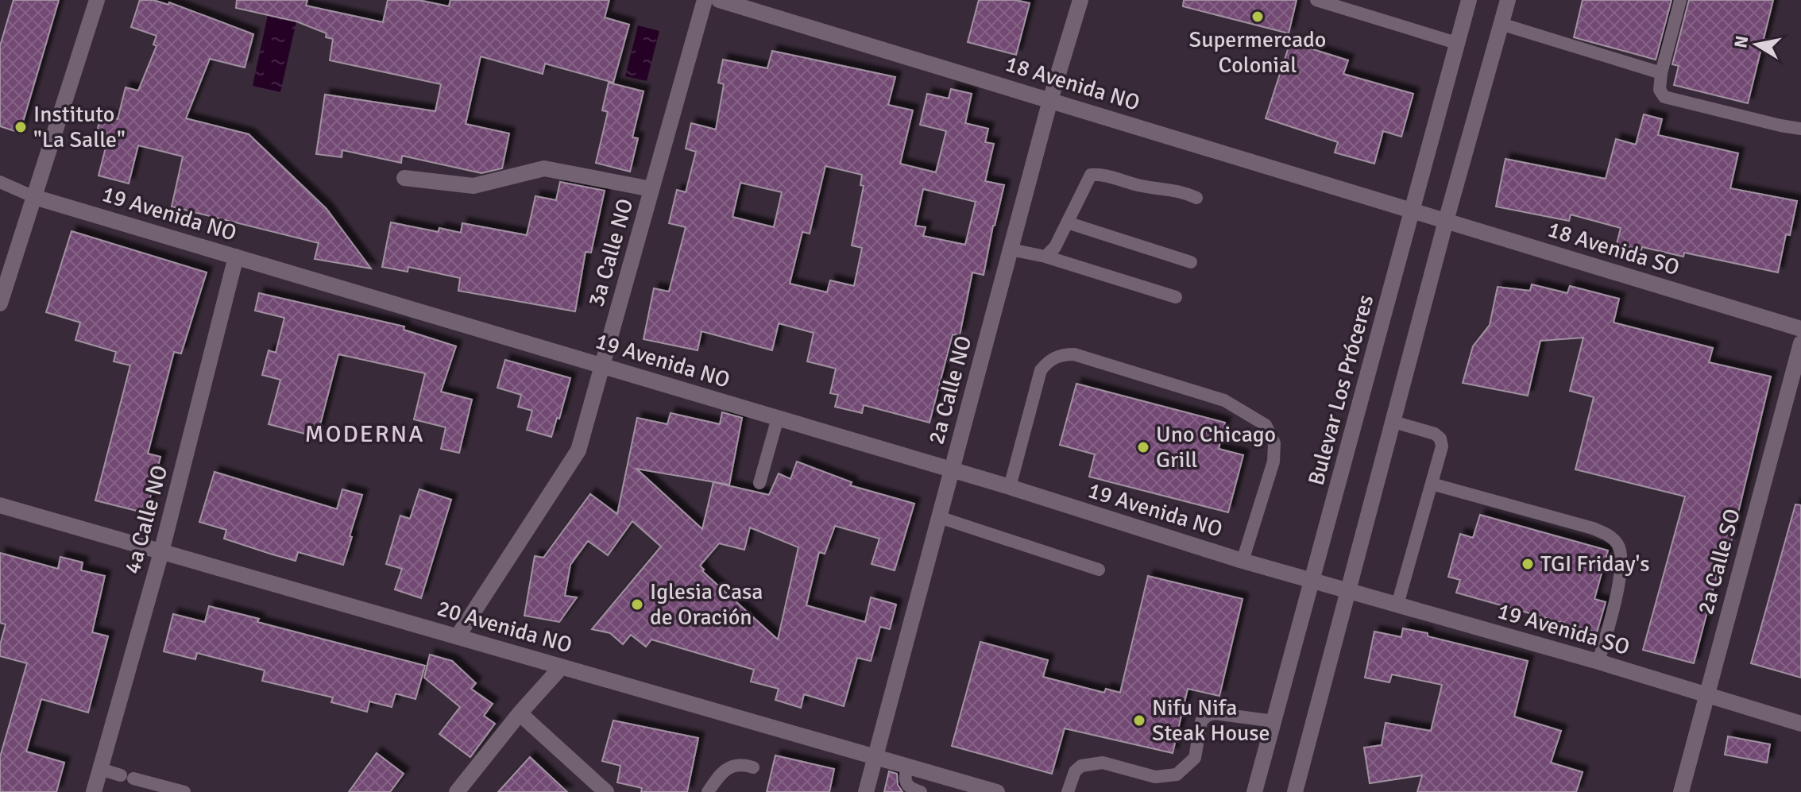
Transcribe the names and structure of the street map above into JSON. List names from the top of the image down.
{
  "streets": {
    "street": [
      "18 Avenida NO",
      "19 Avenida NO",
      "18 Avenida SO",
      "3a Calle NO",
      "2a Calle NO",
      "Bulevar Los Próceres",
      "4a Calle NO",
      "2a Calle SO",
      "20 Avenida NO",
      "19 Avenida SO"
    ]
  },
  "crossings": [
    ["18 Avenida NO", "18 Avenida SO"],
    ["18 Avenida NO", "2a Calle NO"],
    ["18 Avenida NO", "Bulevar Los Próceres"],
    ["19 Avenida NO", "3a Calle NO"],
    ["19 Avenida NO", "2a Calle NO"],
    ["19 Avenida NO", "Bulevar Los Próceres"],
    ["19 Avenida NO", "4a Calle NO"],
    ["19 Avenida NO", "19 Avenida SO"],
    ["18 Avenida SO", "Bulevar Los Próceres"],
    ["3a Calle NO", "20 Avenida NO"],
    ["2a Calle NO", "20 Avenida NO"],
    ["Bulevar Los Próceres", "19 Avenida SO"],
    ["4a Calle NO", "20 Avenida NO"],
    ["2a Calle SO", "19 Avenida SO"]
  ],
  "districts": ["MODERNA"],
  "places": [
    "Supermercado Colonial",
    "Instituto \"La Salle\"",
    "Uno Chicago Grill",
    "TGI Friday's",
    "Iglesia Casa de Oración",
    "Nifu Nifa Steak House"
  ],
  "north": "left"
}
